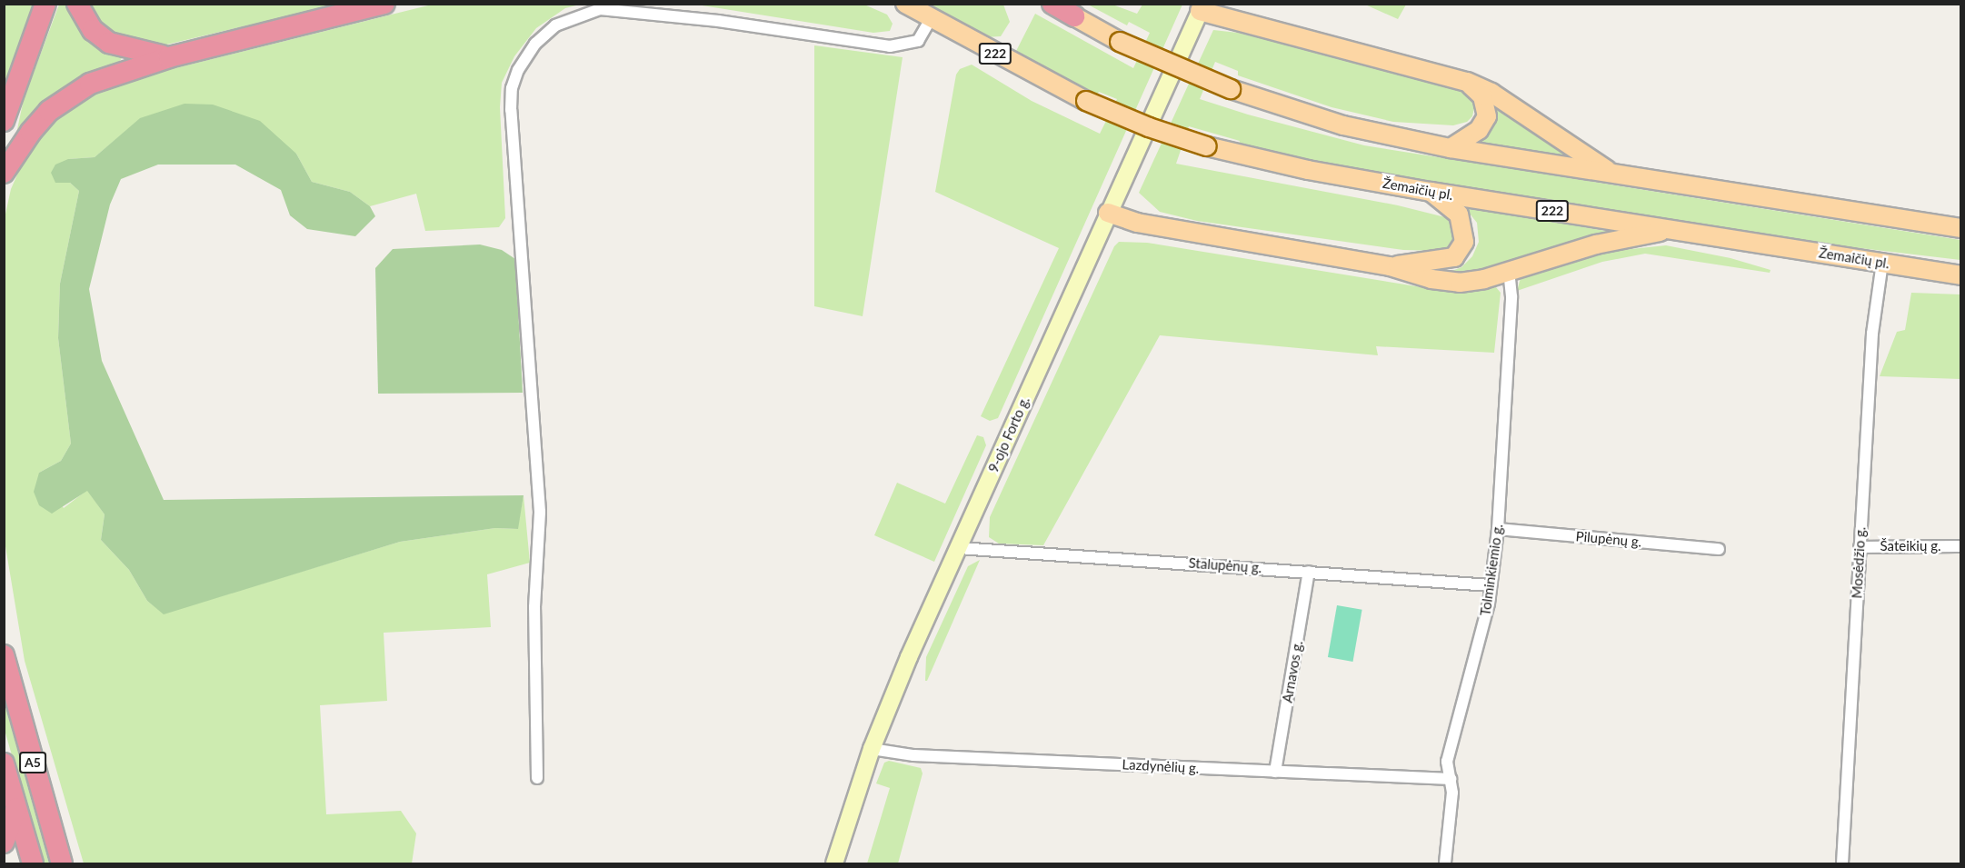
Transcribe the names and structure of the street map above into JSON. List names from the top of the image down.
{
  "streets": {
    "highway": ["A5"],
    "main road": ["222", "Žemaičių pl.", "9-ojo Forto g."],
    "street": [
      "Pilupėnų g.",
      "Šateikių g.",
      "Mosėdžio g.",
      "Stalupėnų g.",
      "Tolminkiemio g.",
      "Arnavos g.",
      "Lazdynėlių g."
    ]
  },
  "crossings": [
    ["Žemaičių pl.", "Mosėdžio g."],
    ["9-ojo Forto g.", "Stalupėnų g."],
    ["9-ojo Forto g.", "Lazdynėlių g."],
    ["Pilupėnų g.", "Tolminkiemio g."],
    ["Šateikių g.", "Mosėdžio g."],
    ["Stalupėnų g.", "Tolminkiemio g."],
    ["Stalupėnų g.", "Arnavos g."],
    ["Tolminkiemio g.", "Lazdynėlių g."],
    ["Arnavos g.", "Lazdynėlių g."]
  ]
}
